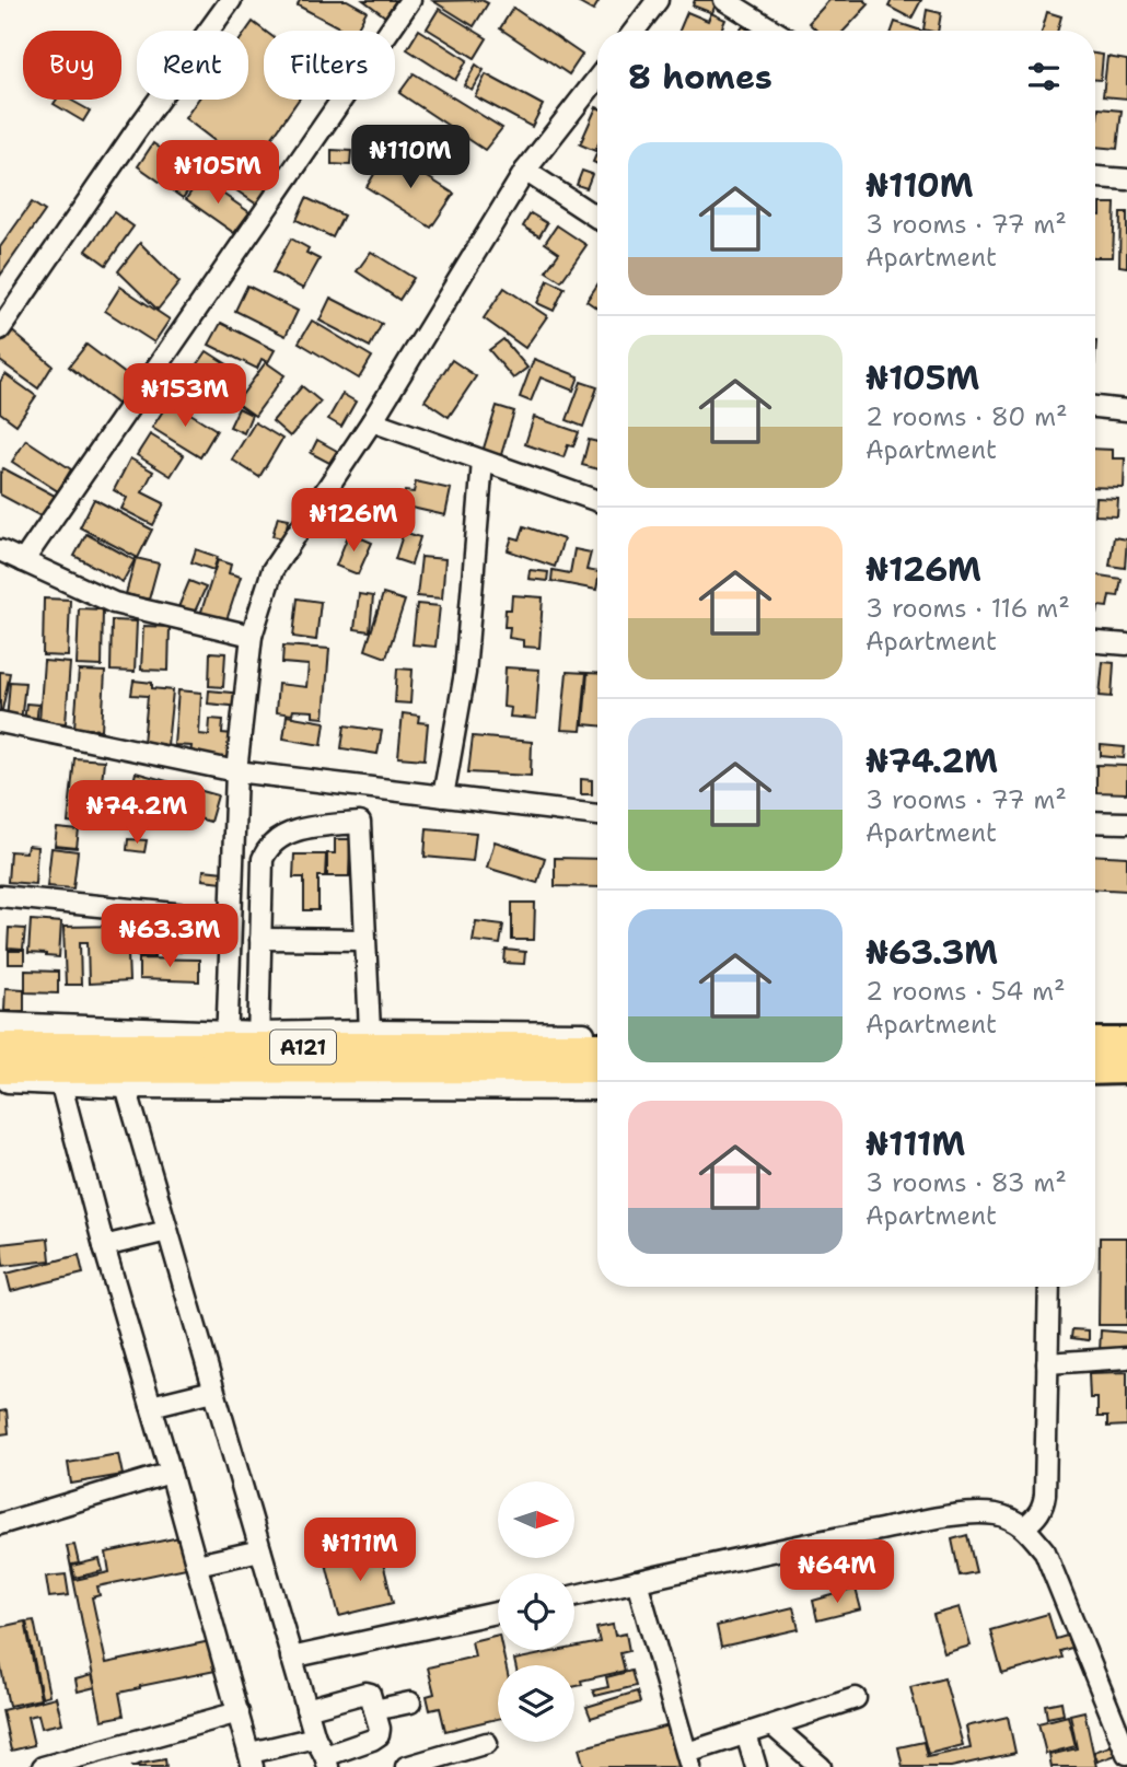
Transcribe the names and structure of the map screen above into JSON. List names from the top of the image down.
{
  "streets": {
    "highway": ["A121"]
  },
  "north": "right",
  "page": {
    "chip": ["Buy", "Rent", "Filters"],
    "heading": "8 homes",
    "list": [
      {
        "name": "₦110M",
        "note": "3 rooms · 77 m² · Apartment"
      },
      {
        "name": "₦105M",
        "note": "2 rooms · 80 m² · Apartment"
      },
      {
        "name": "₦126M",
        "note": "3 rooms · 116 m² · Apartment"
      },
      {
        "name": "₦74.2M",
        "note": "3 rooms · 77 m² · Apartment"
      },
      {
        "name": "₦63.3M",
        "note": "2 rooms · 54 m² · Apartment"
      },
      {
        "name": "₦111M",
        "note": "3 rooms · 83 m² · Apartment"
      }
    ],
    "price": [
      "₦110M",
      "₦105M",
      "₦153M",
      "₦126M",
      "₦74.2M",
      "₦63.3M",
      "₦111M",
      "₦64M"
    ]
  }
}
